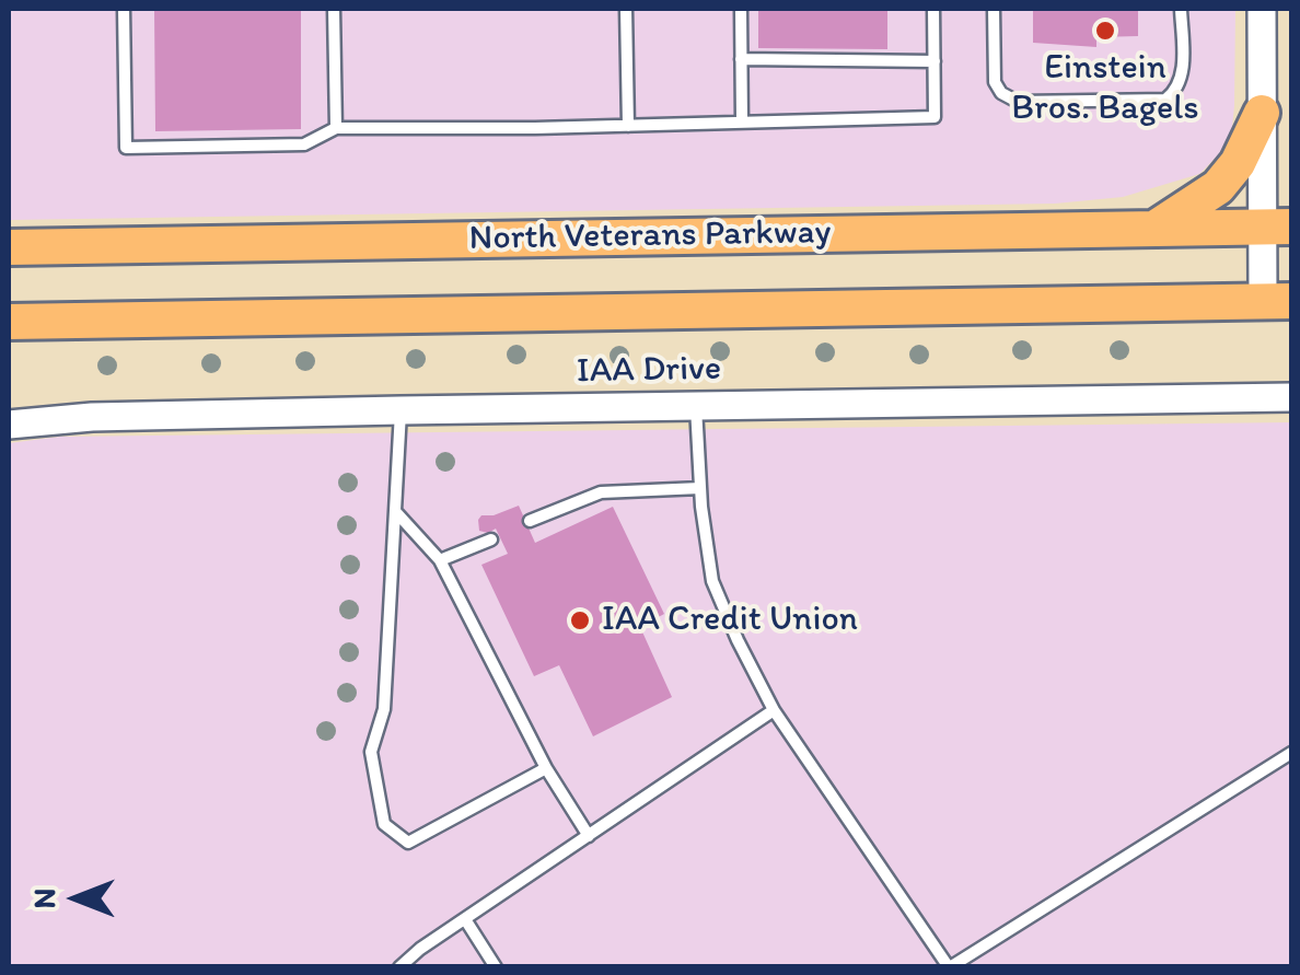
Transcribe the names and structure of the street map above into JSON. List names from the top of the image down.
{
  "streets": {
    "highway": ["North Veterans Parkway"],
    "street": ["IAA Drive"]
  },
  "places": ["Einstein Bros. Bagels", "IAA Credit Union"],
  "north": "left"
}
